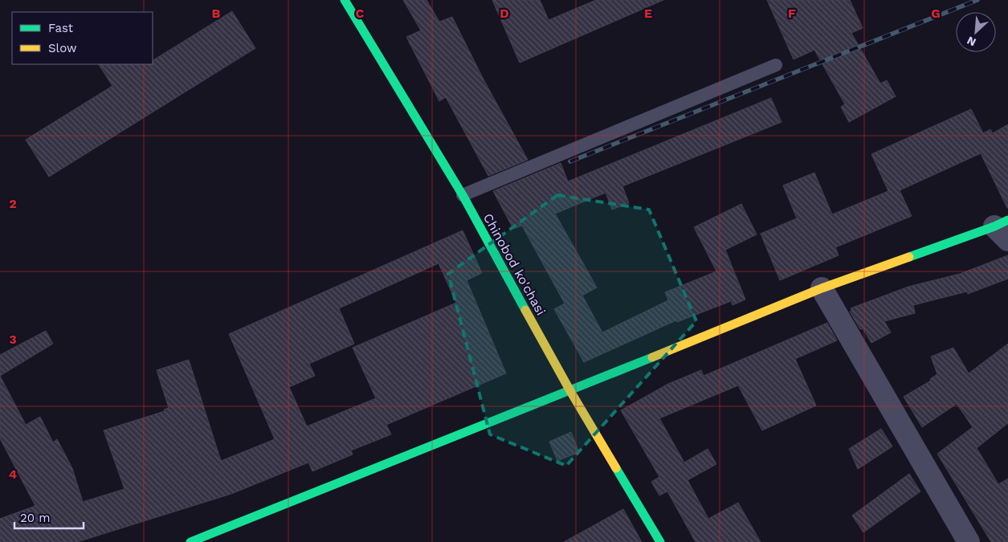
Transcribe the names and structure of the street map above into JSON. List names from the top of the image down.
{
  "streets": {
    "street": ["Chinobod ko'chasi"]
  },
  "legend": ["Fast", "Slow"],
  "scale_bar": "20 m",
  "north": "bottom left",
  "grid": {
    "columns": [
      "B",
      "C",
      "D",
      "E",
      "F",
      "G"
    ],
    "rows": ["2", "3", "4"]
  }
}
